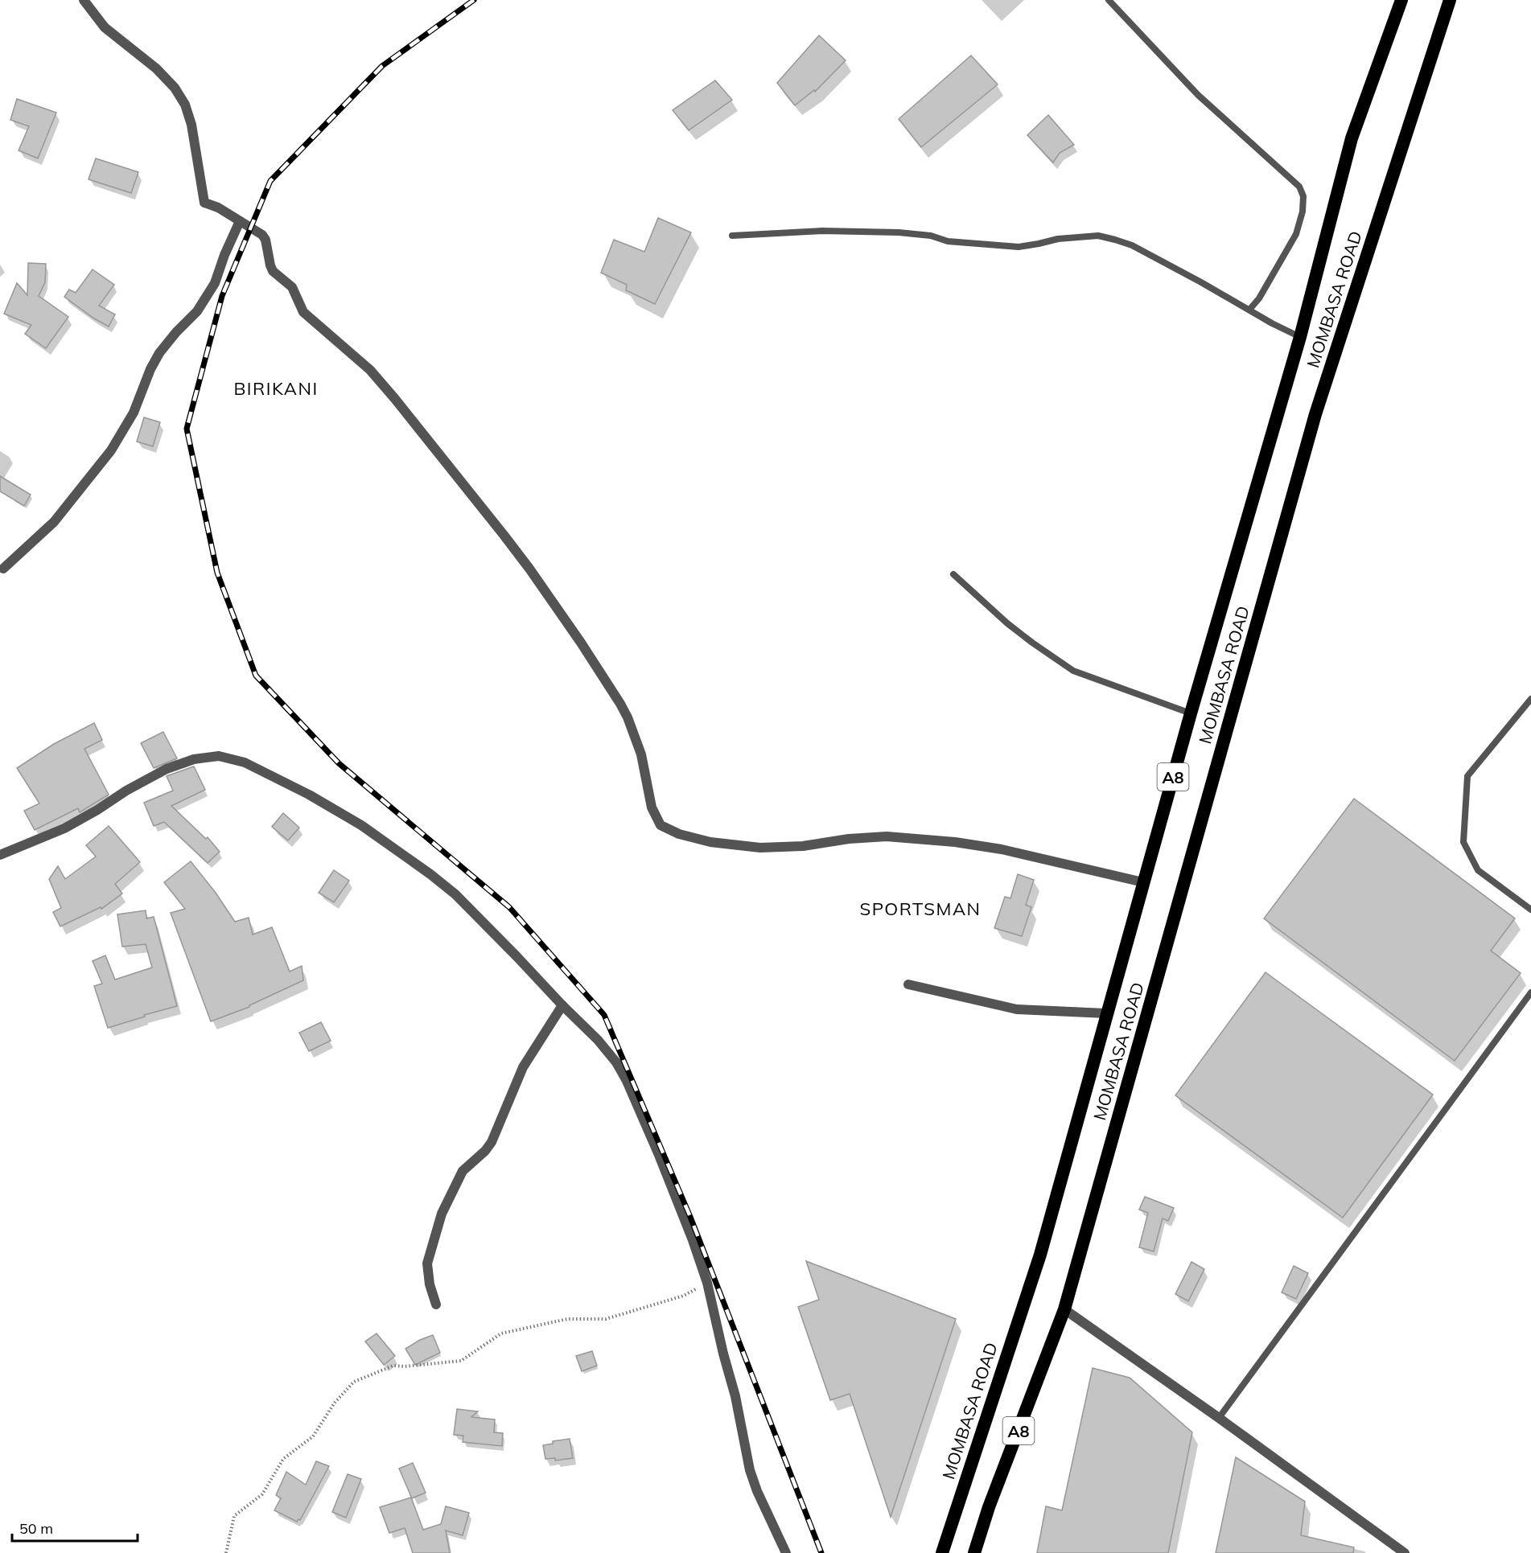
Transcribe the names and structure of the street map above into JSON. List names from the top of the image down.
{
  "streets": {
    "highway": ["MOMBASA ROAD", "A8"]
  },
  "districts": ["BIRIKANI", "SPORTSMAN"],
  "scale_bar": "50 m"
}
